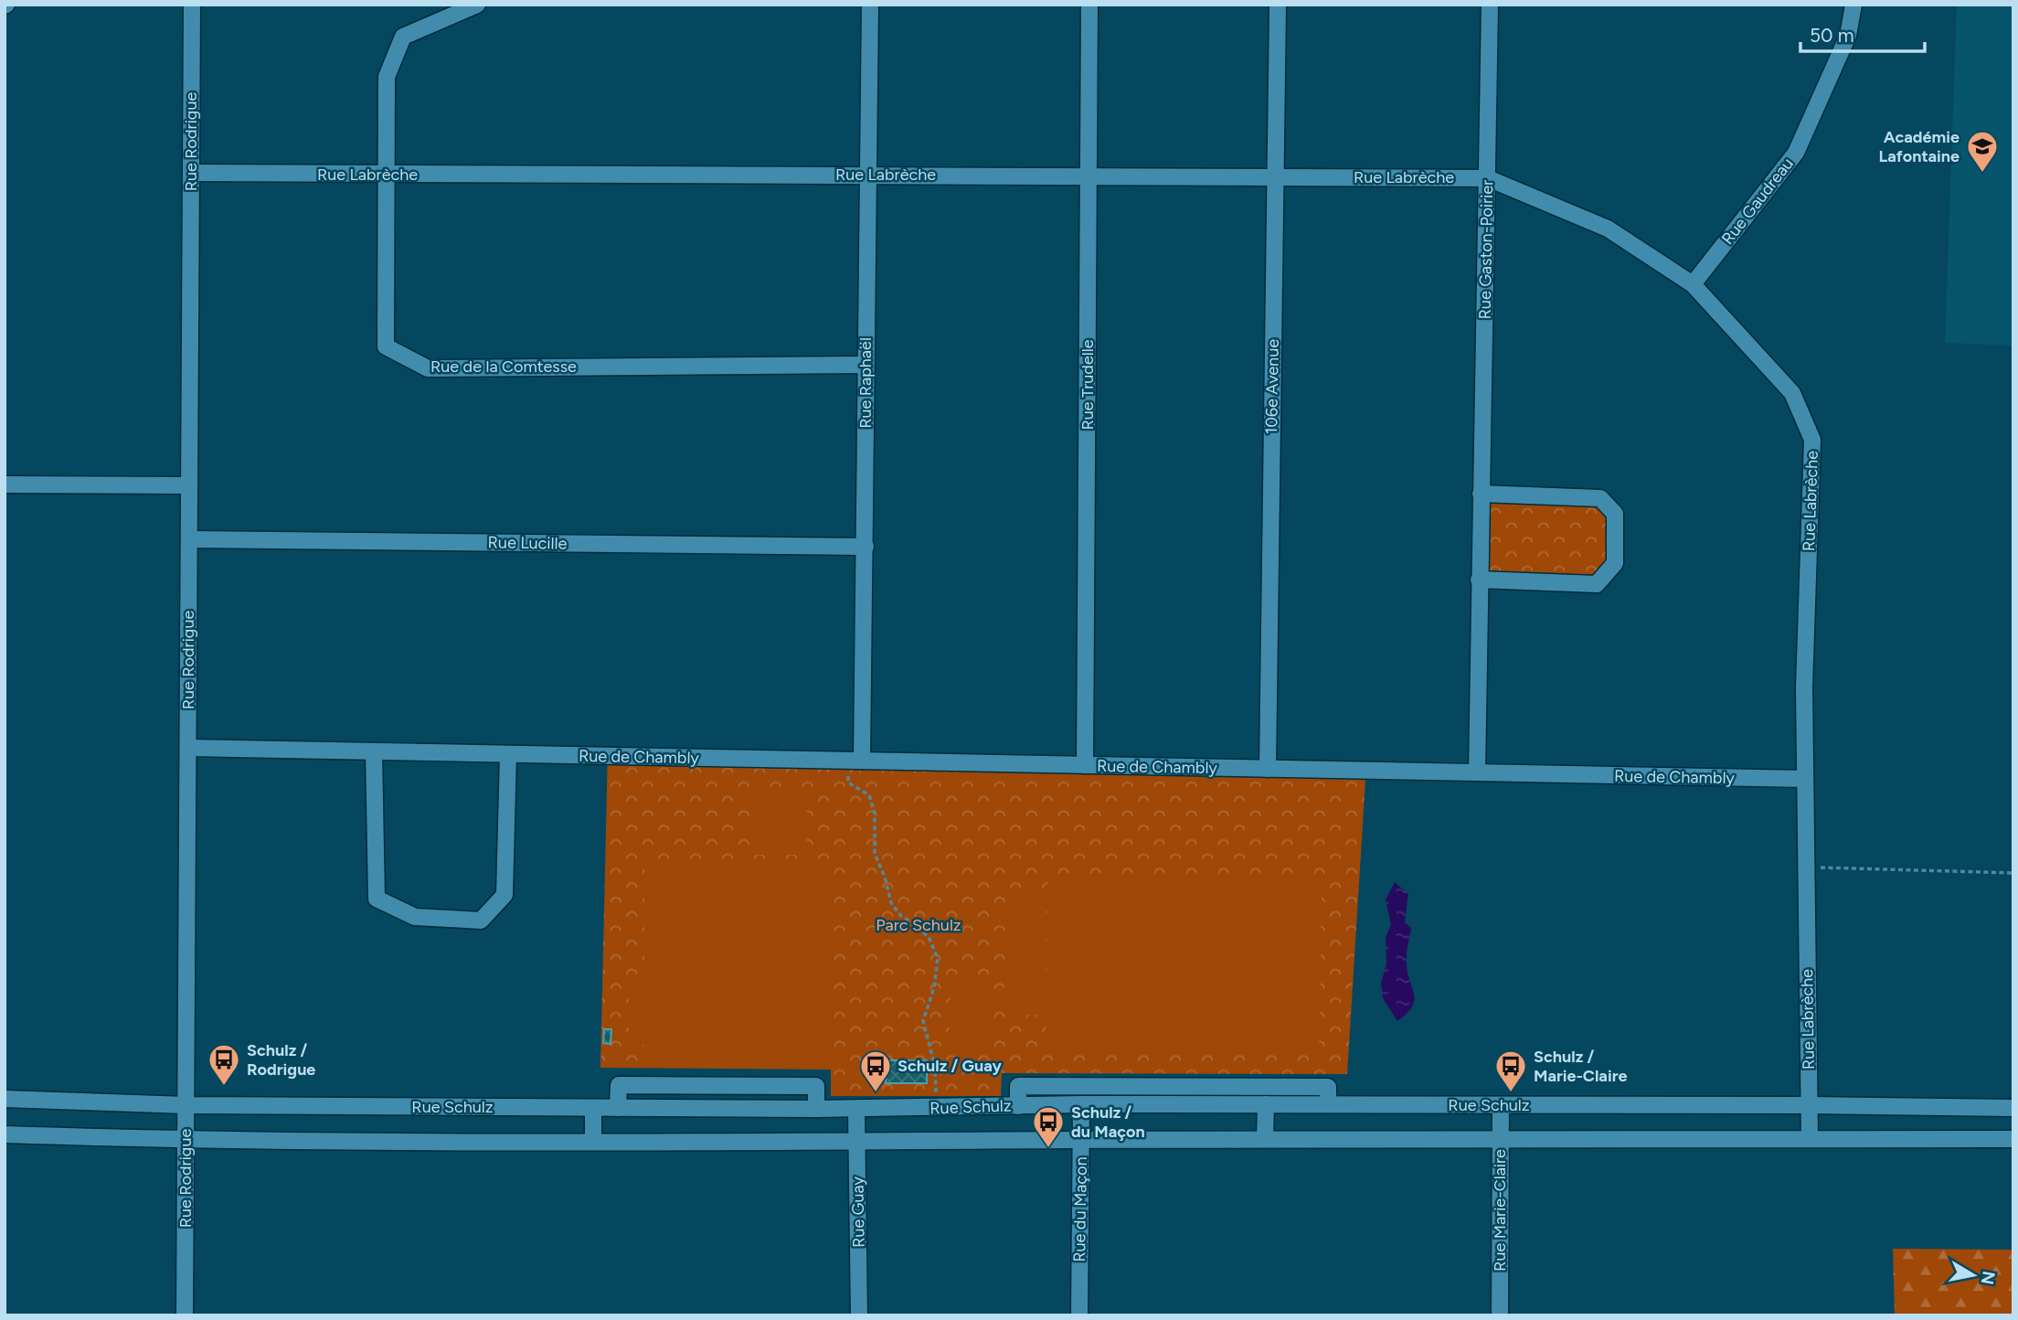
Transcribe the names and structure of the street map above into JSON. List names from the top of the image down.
{
  "streets": {
    "street": [
      "Rue Rodrigue",
      "Rue Labrèche",
      "Rue Gaudreau",
      "Rue Gaston-Poirier",
      "Rue de la Comtesse",
      "Rue Raphaël",
      "Rue Trudelle",
      "106e Avenue",
      "Rue Lucille",
      "Rue de Chambly",
      "Rue Schulz",
      "Rue du Maçon",
      "Rue Marie-Claire",
      "Rue Guay"
    ]
  },
  "crossings": [
    ["Rue Rodrigue", "Rue Labrèche"],
    ["Rue Rodrigue", "Rue Lucille"],
    ["Rue Rodrigue", "Rue de Chambly"],
    ["Rue Rodrigue", "Rue Schulz"],
    ["Rue Labrèche", "Rue Gaudreau"],
    ["Rue Labrèche", "Rue Gaston-Poirier"],
    ["Rue Labrèche", "Rue de la Comtesse"],
    ["Rue Labrèche", "Rue Raphaël"],
    ["Rue Labrèche", "Rue Trudelle"],
    ["Rue Labrèche", "106e Avenue"],
    ["Rue Labrèche", "Rue de Chambly"],
    ["Rue Labrèche", "Rue Schulz"],
    ["Rue Gaston-Poirier", "Rue de Chambly"],
    ["Rue de la Comtesse", "Rue Raphaël"],
    ["Rue Raphaël", "Rue Lucille"],
    ["Rue Raphaël", "Rue de Chambly"],
    ["Rue Trudelle", "Rue de Chambly"],
    ["106e Avenue", "Rue de Chambly"],
    ["Rue Schulz", "Rue du Maçon"],
    ["Rue Schulz", "Rue Marie-Claire"],
    ["Rue Schulz", "Rue Guay"]
  ],
  "parks": ["Parc Schulz"],
  "places": {
    "school or university": ["Académie Lafontaine"],
    "bus stop": [
      "Schulz / Rodrigue",
      "Schulz / Guay",
      "Schulz / Marie-Claire",
      "Schulz / du Maçon"
    ]
  },
  "scale_bar": "50 m",
  "north": "right"
}
